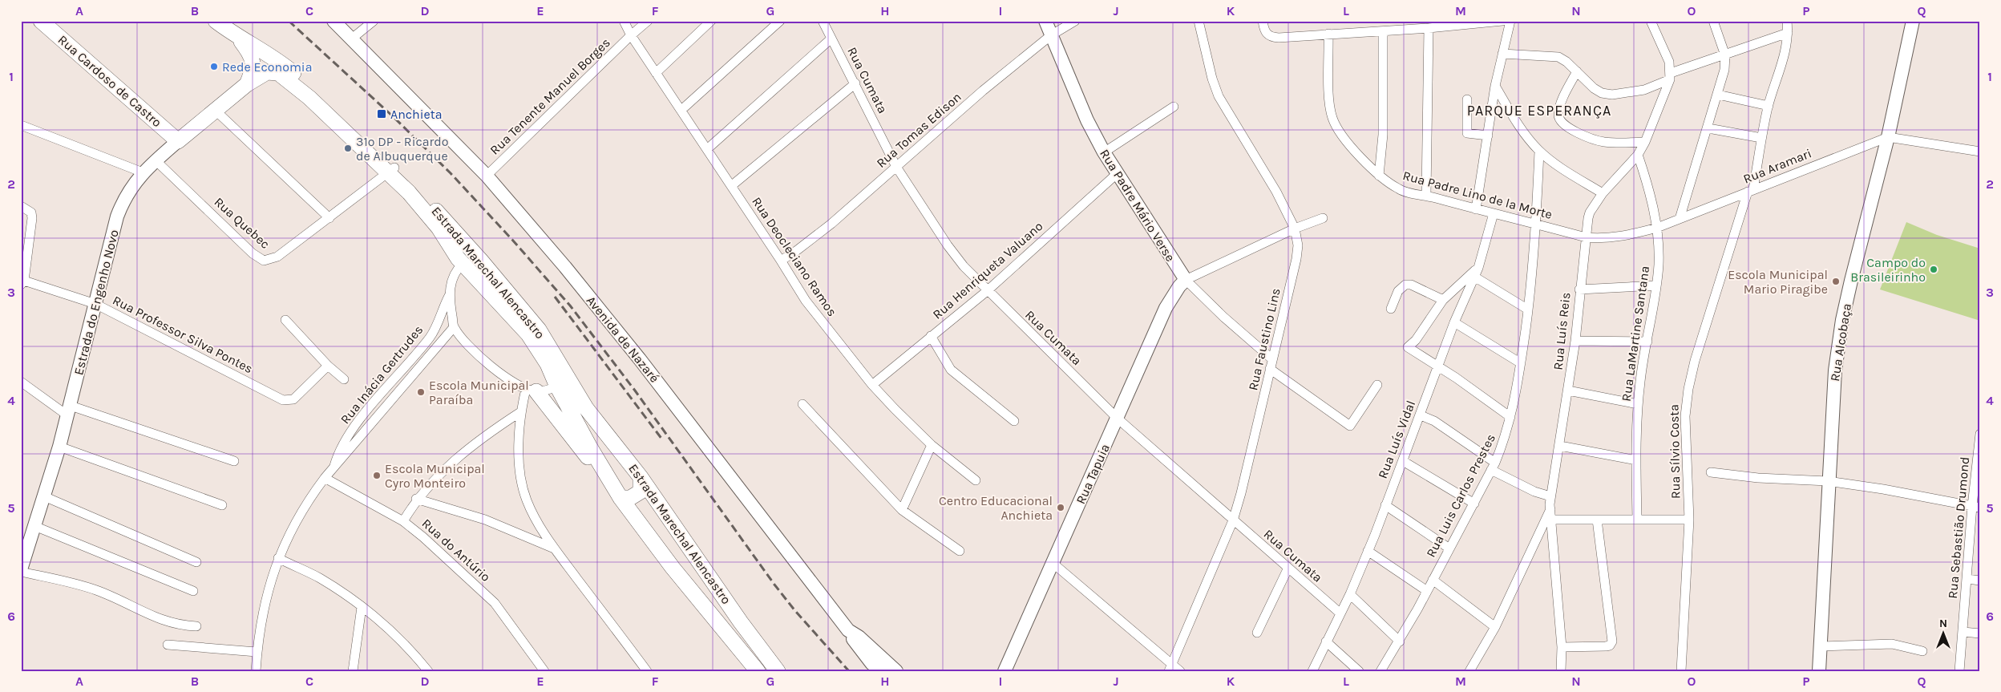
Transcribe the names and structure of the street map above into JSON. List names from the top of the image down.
{
  "streets": {
    "main road": [
      "Rua Cardoso de Castro",
      "Rua Padre Mário Verse",
      "Estrada Marechal Alencastro",
      "Estrada do Engenho Novo",
      "Avenida de Nazaré",
      "Rua Alcobaça",
      "Rua Tapuia"
    ],
    "street": [
      "Rua Cumata",
      "Rua Tenente Manuel Borges",
      "Rua Tomas Edison",
      "Rua Aramari",
      "Rua Padre Lino de la Morte",
      "Rua Quebec",
      "Rua Deocleciano Ramos",
      "Rua Henriqueta Valuano",
      "Rua Luís Reis",
      "Rua LaMartine Santana",
      "Rua Professor Silva Pontes",
      "Rua Faustino Lins",
      "Rua Inácia Gertrudes",
      "Rua Luís Vidal",
      "Rua Sílvio Costa",
      "Rua Luis Carlos Prestes",
      "Rua Sebastião Drumond",
      "Rua do Antúrio"
    ]
  },
  "crossings": [
    ["Rua Cumata", "Rua Tomas Edison"],
    ["Rua Cumata", "Rua Henriqueta Valuano"],
    ["Rua Cumata", "Rua Faustino Lins"],
    ["Rua Cumata", "Rua Luís Vidal"],
    ["Rua Cumata", "Rua Tapuia"],
    ["Rua Cardoso de Castro", "Estrada do Engenho Novo"],
    ["Rua Tenente Manuel Borges", "Rua Deocleciano Ramos"],
    ["Rua Tenente Manuel Borges", "Avenida de Nazaré"],
    ["Rua Tomas Edison", "Rua Padre Mário Verse"],
    ["Rua Tomas Edison", "Rua Deocleciano Ramos"],
    ["Rua Aramari", "Rua Padre Lino de la Morte"],
    ["Rua Aramari", "Rua Luís Reis"],
    ["Rua Aramari", "Rua LaMartine Santana"],
    ["Rua Aramari", "Rua Alcobaça"],
    ["Rua Aramari", "Rua Sílvio Costa"],
    ["Rua Padre Lino de la Morte", "Rua Luís Reis"],
    ["Rua Padre Lino de la Morte", "Rua Luís Vidal"],
    ["Rua Padre Lino de la Morte", "Rua Luis Carlos Prestes"],
    ["Rua Padre Mário Verse", "Rua Henriqueta Valuano"],
    ["Rua Padre Mário Verse", "Rua Faustino Lins"],
    ["Rua Padre Mário Verse", "Rua Tapuia"],
    ["Rua Quebec", "Estrada Marechal Alencastro"],
    ["Rua Quebec", "Estrada do Engenho Novo"],
    ["Rua Deocleciano Ramos", "Rua Henriqueta Valuano"],
    ["Estrada Marechal Alencastro", "Estrada do Engenho Novo"],
    ["Estrada do Engenho Novo", "Rua Professor Silva Pontes"],
    ["Rua Luís Reis", "Rua LaMartine Santana"],
    ["Rua Inácia Gertrudes", "Rua do Antúrio"]
  ],
  "districts": ["PARQUE ESPERANÇA"],
  "places": {
    "other": [
      "Rede Economia",
      "31º DP - Ricardo de Albuquerque",
      "Campo do Brasileirinho",
      "Escola Municipal Mario Piragibe",
      "Escola Municipal Paraíba",
      "Escola Municipal Cyro Monteiro",
      "Centro Educacional Anchieta"
    ],
    "transit": ["Anchieta"]
  },
  "north": "top",
  "grid": {
    "columns": [
      "A",
      "B",
      "C",
      "D",
      "E",
      "F",
      "G",
      "H",
      "I",
      "J",
      "K",
      "L",
      "M",
      "N",
      "O",
      "P",
      "Q"
    ],
    "rows": [
      "1",
      "2",
      "3",
      "4",
      "5",
      "6"
    ]
  }
}
